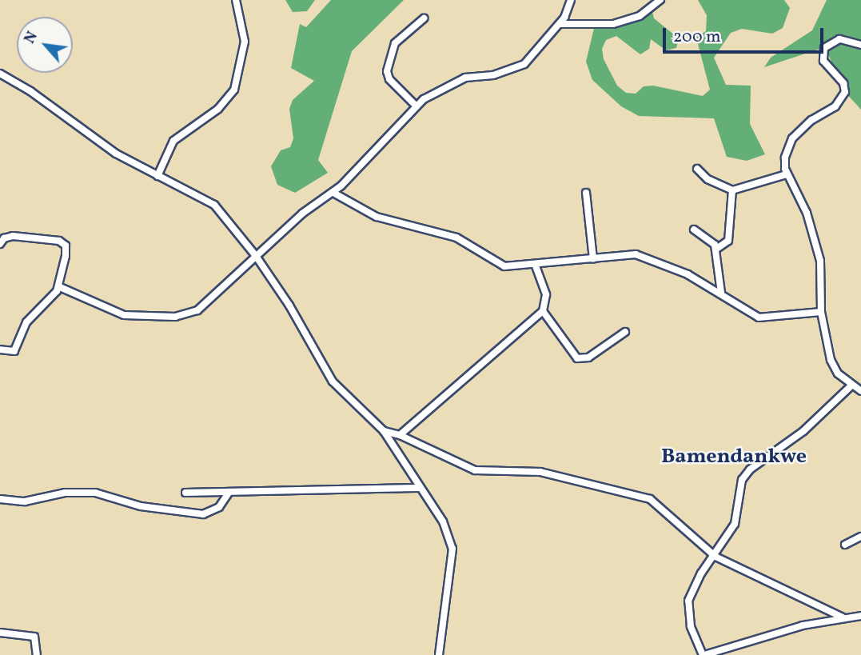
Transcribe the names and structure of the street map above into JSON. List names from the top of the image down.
{
  "districts": ["Bamendankwe"],
  "scale_bar": "200 m",
  "north": "top left"
}
